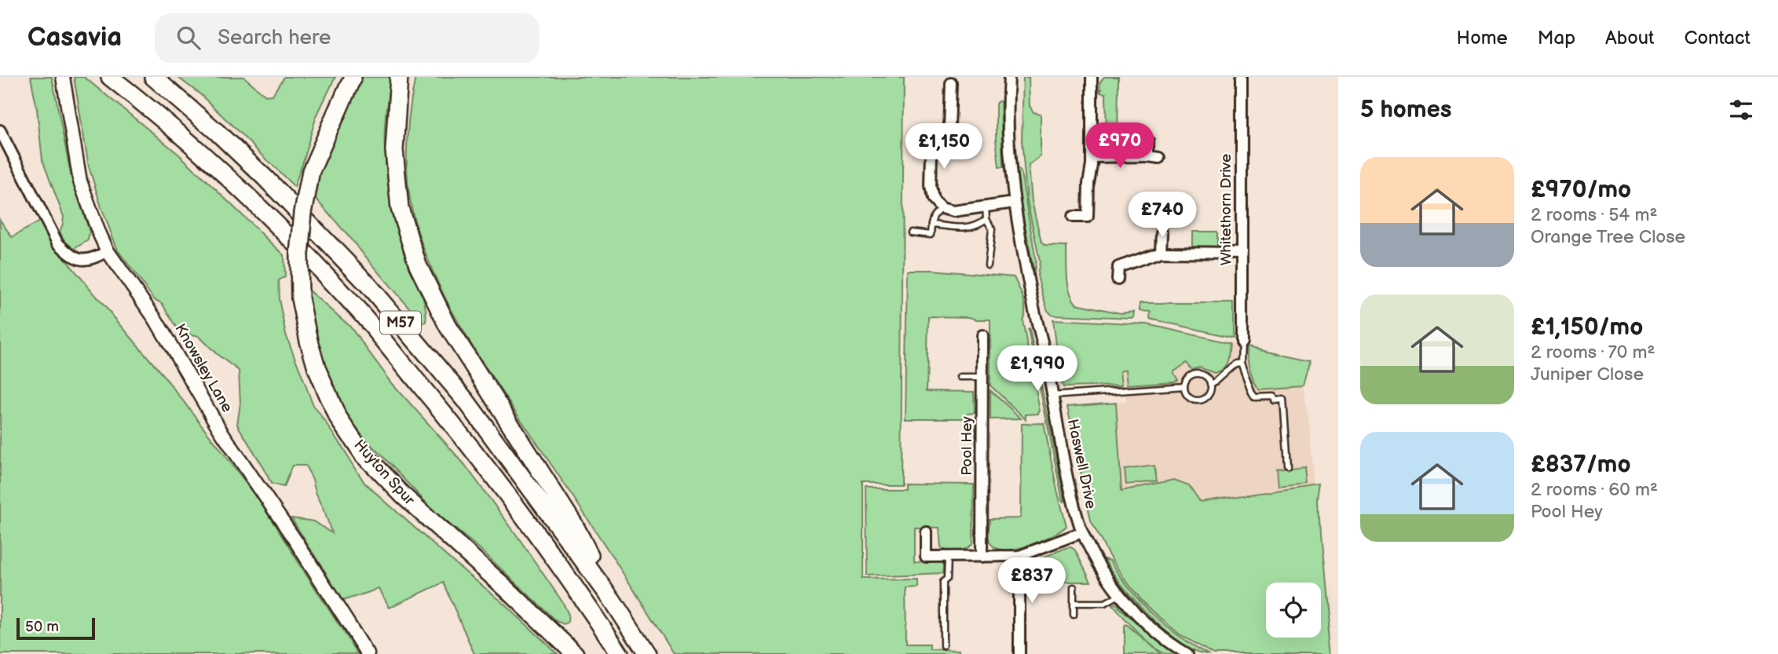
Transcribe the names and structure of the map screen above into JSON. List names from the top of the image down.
{
  "streets": {
    "highway": ["M57", "Huyton Spur"],
    "main road": ["Knowsley Lane"],
    "street": ["Whitethorn Drive", "Pool Hey", "Haswell Drive"]
  },
  "scale_bar": "50 m",
  "page": {
    "header": "Casavia",
    "search": "Search here",
    "nav": [
      "Home",
      "Map",
      "About",
      "Contact"
    ],
    "heading": "5 homes",
    "price": [
      "£970",
      "£1,150",
      "£740",
      "£1,990",
      "£837"
    ],
    "list": [
      {
        "name": "£970/mo",
        "note": "2 rooms · 54 m² · Orange Tree Close"
      },
      {
        "name": "£1,150/mo",
        "note": "2 rooms · 70 m² · Juniper Close"
      },
      {
        "name": "£837/mo",
        "note": "2 rooms · 60 m² · Pool Hey"
      }
    ],
    "scale": "50 m"
  }
}
